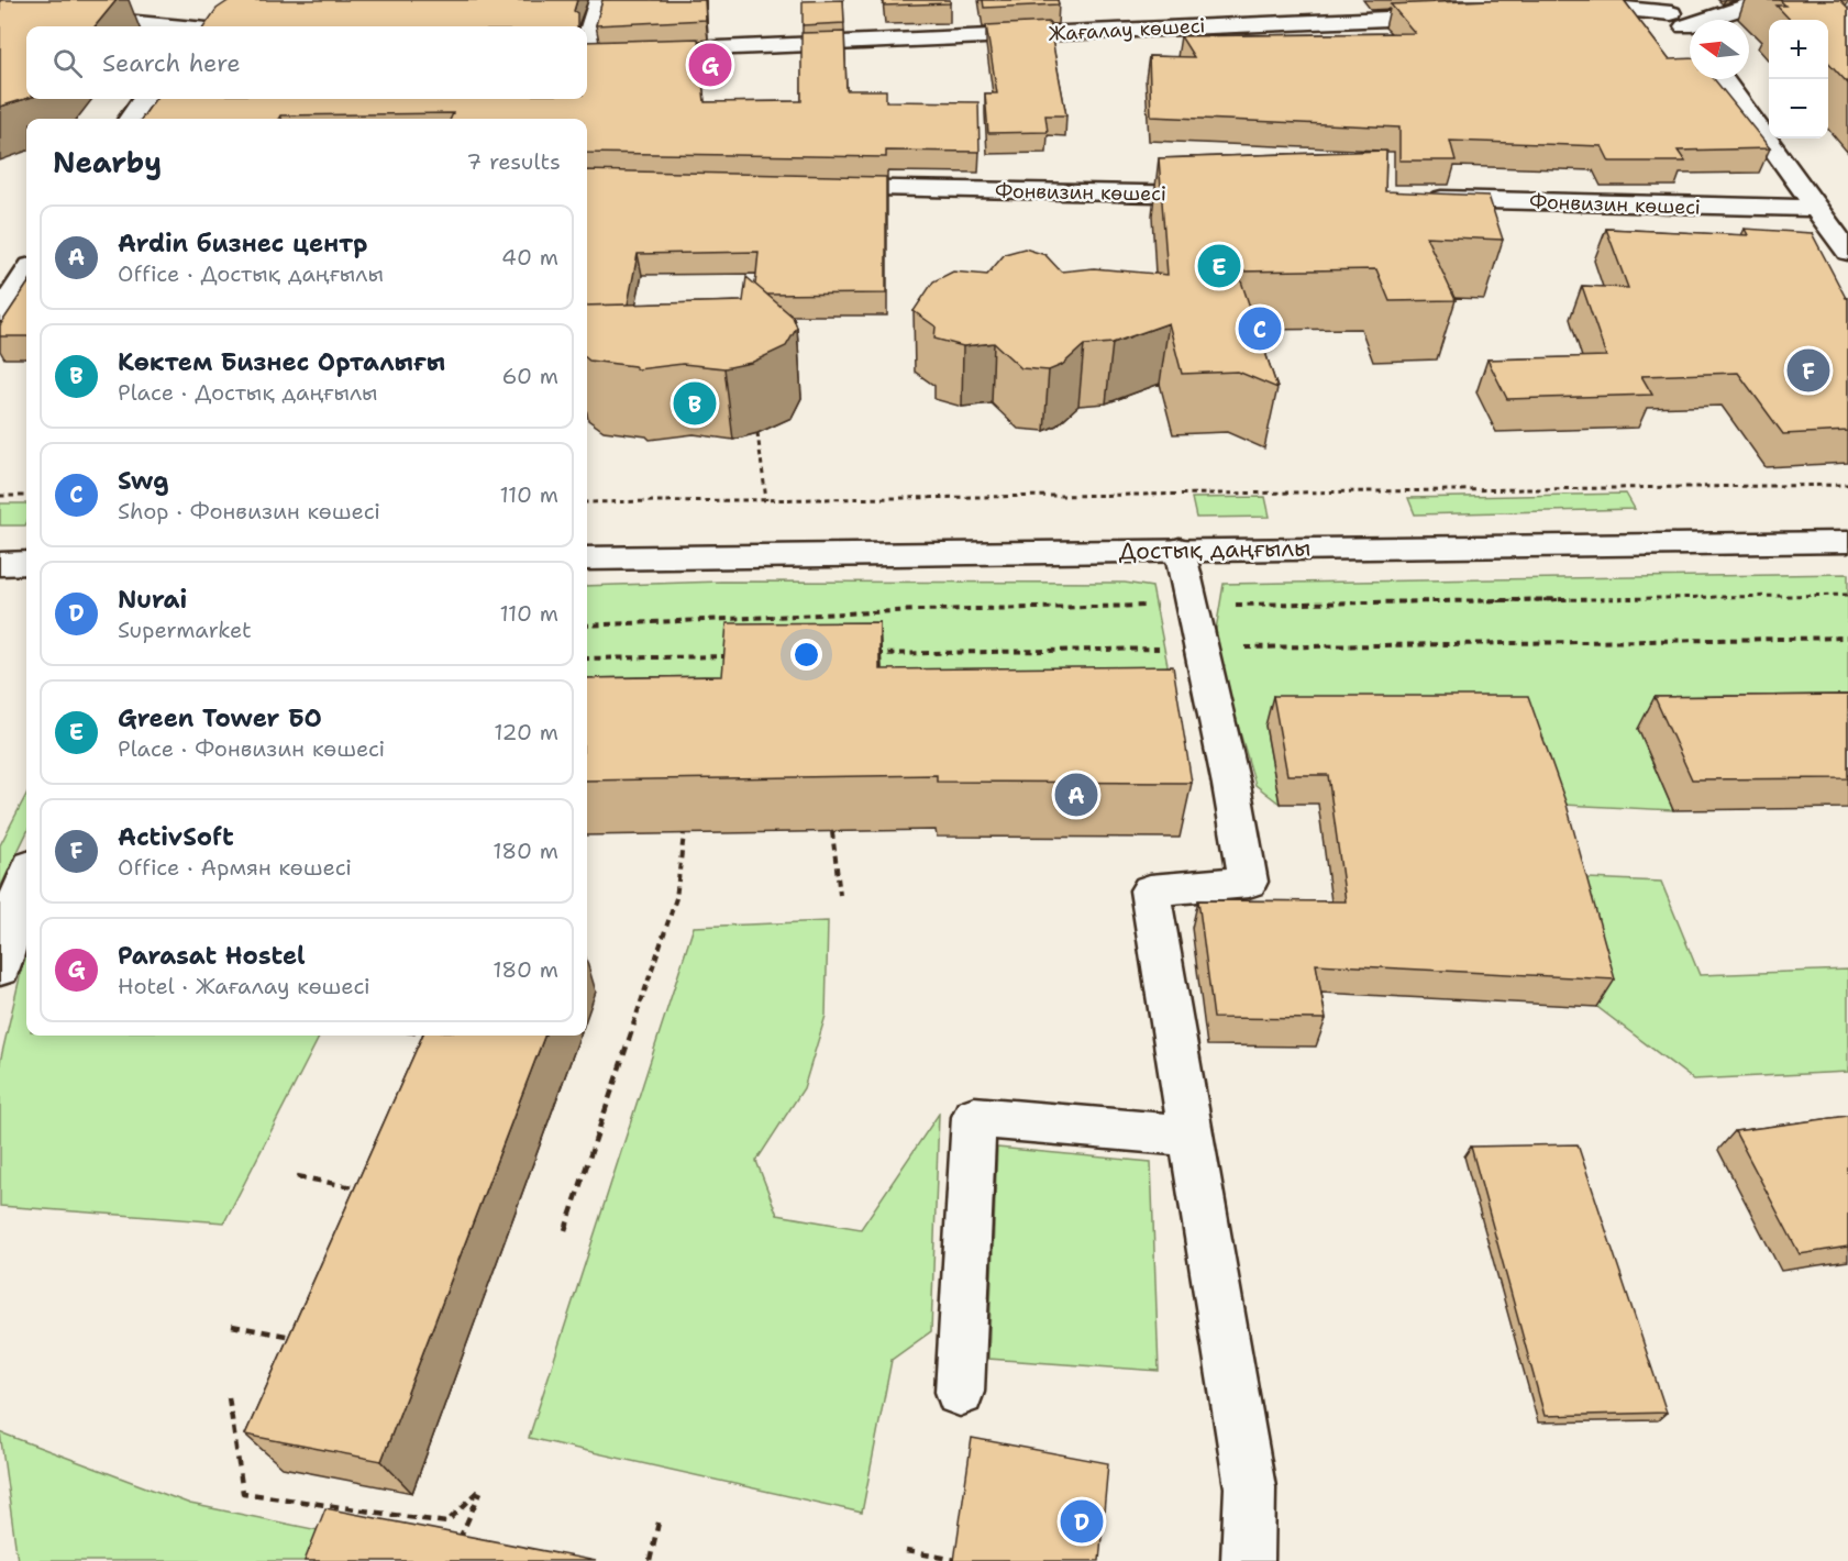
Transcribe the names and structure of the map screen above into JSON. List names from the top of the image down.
{
  "streets": {
    "street": ["Жағалау көшесі", "Фонвизин көшесі", "Достық даңғылы"]
  },
  "north": "left",
  "page": {
    "map_buttons": ["+", "−"],
    "search": "Search here",
    "pins": [
      "G",
      "E",
      "C",
      "F",
      "B",
      "A",
      "D"
    ],
    "heading": ["Nearby", "7 results"],
    "list": [
      {
        "mark": "A",
        "name": "Ardin бизнес центр",
        "note": "Office · Достық даңғылы",
        "value": "40 m"
      },
      {
        "mark": "B",
        "name": "Көктем Бизнес Орталығы",
        "note": "Place · Достық даңғылы",
        "value": "60 m"
      },
      {
        "mark": "C",
        "name": "Swg",
        "note": "Shop · Фонвизин көшесі",
        "value": "110 m"
      },
      {
        "mark": "D",
        "name": "Nurai",
        "note": "Supermarket",
        "value": "110 m"
      },
      {
        "mark": "E",
        "name": "Green Tower БО",
        "note": "Place · Фонвизин көшесі",
        "value": "120 m"
      },
      {
        "mark": "F",
        "name": "ActivSoft",
        "note": "Office · Армян көшесі",
        "value": "180 m"
      },
      {
        "mark": "G",
        "name": "Parasat Hostel",
        "note": "Hotel · Жағалау көшесі",
        "value": "180 m"
      }
    ]
  }
}
